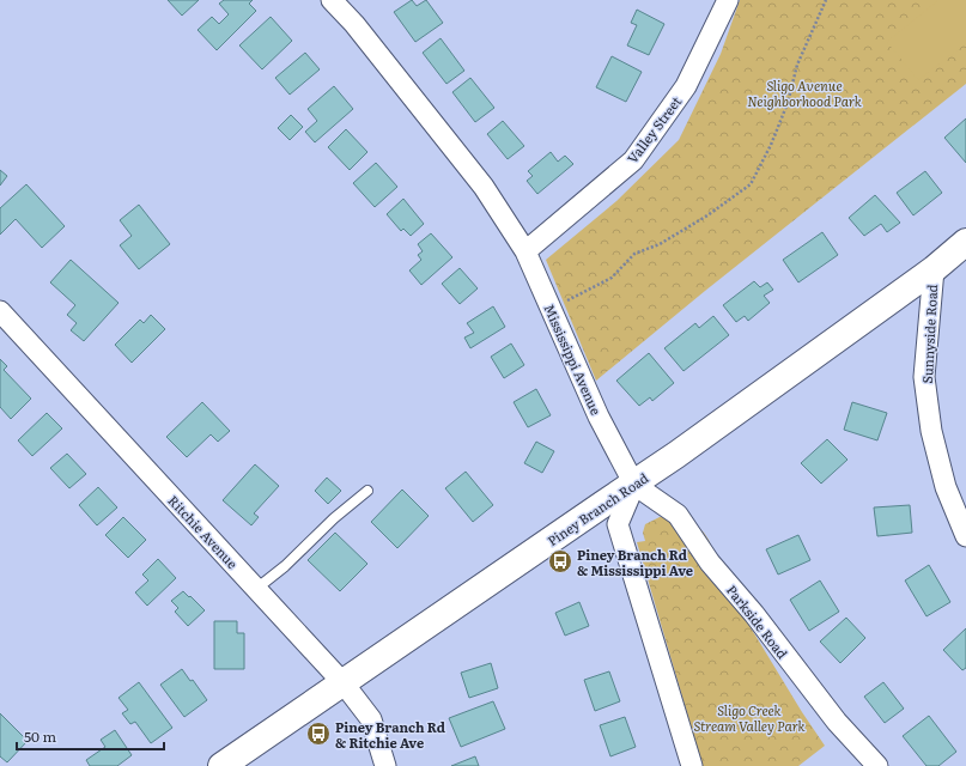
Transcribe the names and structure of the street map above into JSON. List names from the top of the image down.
{
  "streets": {
    "main road": ["Piney Branch Road"],
    "street": [
      "Valley Street",
      "Sunnyside Road",
      "Mississippi Avenue",
      "Ritchie Avenue",
      "Parkside Road"
    ]
  },
  "crossings": [
    ["Valley Street", "Mississippi Avenue"],
    ["Sunnyside Road", "Piney Branch Road"],
    ["Mississippi Avenue", "Piney Branch Road"],
    ["Mississippi Avenue", "Parkside Road"],
    ["Piney Branch Road", "Ritchie Avenue"],
    ["Piney Branch Road", "Parkside Road"]
  ],
  "parks": ["Sligo Avenue Neighborhood Park", "Sligo Creek Stream Valley Park"],
  "places": {
    "bus stop": ["Piney Branch Rd & Mississippi Ave", "Piney Branch Rd & Ritchie Ave"]
  },
  "scale_bar": "50 m"
}
